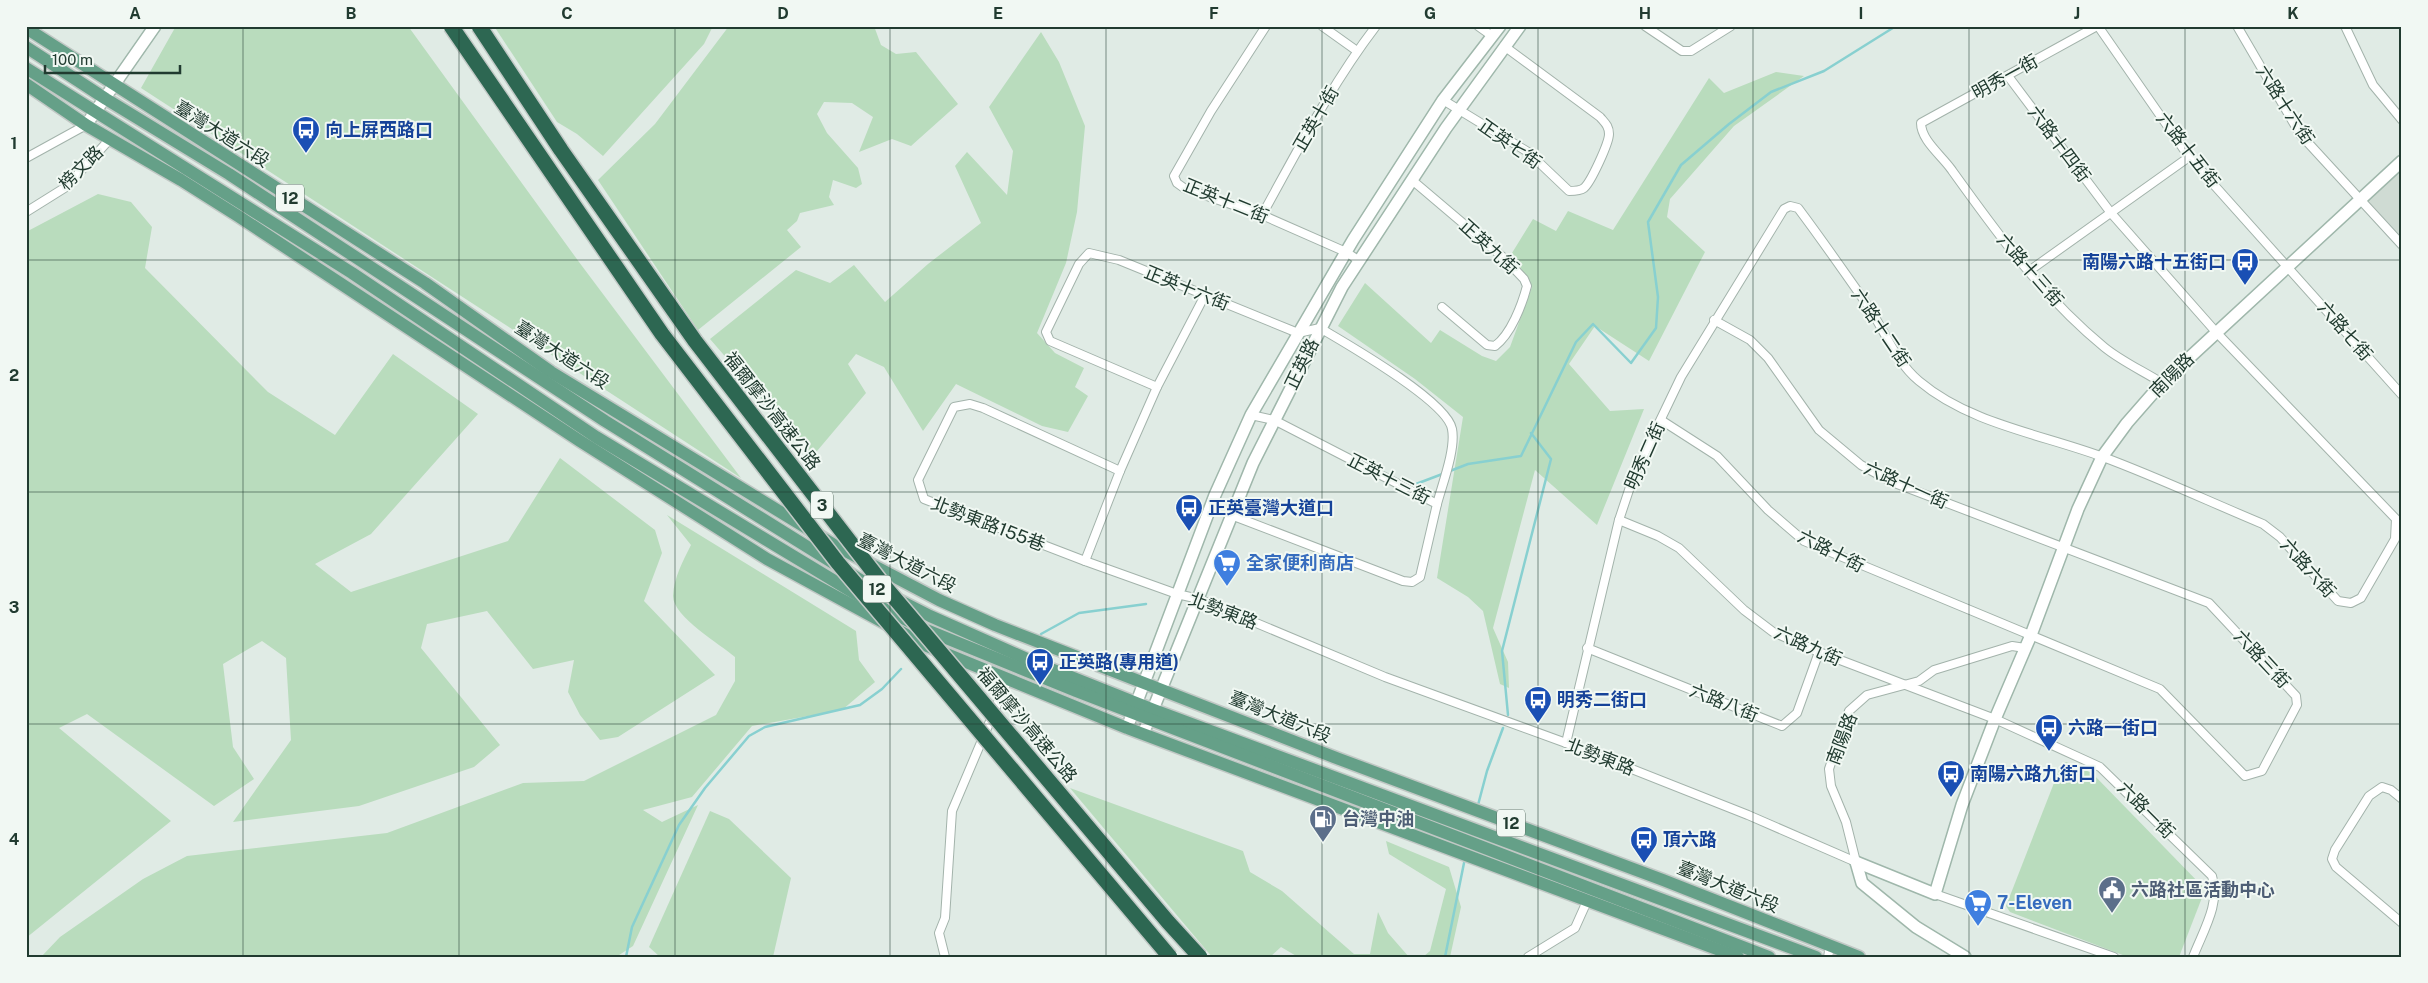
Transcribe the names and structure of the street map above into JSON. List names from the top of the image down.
{
  "streets": {
    "highway": ["福爾摩沙高速公路", "3"],
    "main road": ["臺灣大道六段", "12"],
    "street": [
      "明秀一街",
      "六路十六街",
      "正英十街",
      "正英七街",
      "六路十四街",
      "六路十五街",
      "榜文路",
      "正英十二街",
      "正英九街",
      "六路十三街",
      "正英十六街",
      "六路十二街",
      "六路七街",
      "正英路",
      "南陽路",
      "明秀二街",
      "正英十三街",
      "六路十一街",
      "北勢東路155巷",
      "六路十街",
      "六路六街",
      "北勢東路",
      "六路九街",
      "六路三街",
      "六路八街",
      "六路一街"
    ]
  },
  "crossings": [
    ["明秀一街", "六路十四街"],
    ["明秀一街", "六路十五街"],
    ["明秀一街", "六路十三街"],
    ["六路十六街", "南陽路"],
    ["正英十街", "正英十二街"],
    ["臺灣大道六段", "正英路"],
    ["正英七街", "正英路"],
    ["六路十四街", "南陽路"],
    ["六路十四街", "六路六街"],
    ["六路十五街", "六路七街"],
    ["六路十五街", "南陽路"],
    ["榜文路", "12"],
    ["12", "正英路"],
    ["正英十二街", "正英路"],
    ["正英九街", "正英路"],
    ["六路十三街", "南陽路"],
    ["正英十六街", "正英路"],
    ["六路十二街", "南陽路"],
    ["六路十二街", "明秀二街"],
    ["六路十二街", "六路六街"],
    ["六路七街", "南陽路"],
    ["正英路", "正英十三街"],
    ["正英路", "北勢東路"],
    ["南陽路", "六路十一街"],
    ["南陽路", "六路十街"],
    ["南陽路", "六路六街"],
    ["南陽路", "北勢東路"],
    ["南陽路", "六路九街"],
    ["南陽路", "六路三街"],
    ["南陽路", "六路一街"],
    ["明秀二街", "六路十一街"],
    ["明秀二街", "六路十街"],
    ["明秀二街", "北勢東路"],
    ["明秀二街", "六路九街"],
    ["明秀二街", "六路八街"],
    ["六路十一街", "六路三街"],
    ["北勢東路155巷", "北勢東路"],
    ["六路十街", "六路三街"],
    ["六路九街", "六路八街"],
    ["六路九街", "六路一街"]
  ],
  "places": {
    "bus stop": [
      "向上屏西路口",
      "南陽六路十五街口",
      "正英臺灣大道口",
      "正英路(專用道)",
      "明秀二街口",
      "六路一街口",
      "南陽六路九街口",
      "頂六路"
    ],
    "supermarket": ["全家便利商店", "7-Eleven"],
    "fuel station": ["台灣中油"],
    "public building": ["六路社區活動中心"]
  },
  "scale_bar": "100 m",
  "grid": {
    "columns": [
      "A",
      "B",
      "C",
      "D",
      "E",
      "F",
      "G",
      "H",
      "I",
      "J",
      "K"
    ],
    "rows": [
      "1",
      "2",
      "3",
      "4"
    ]
  }
}
